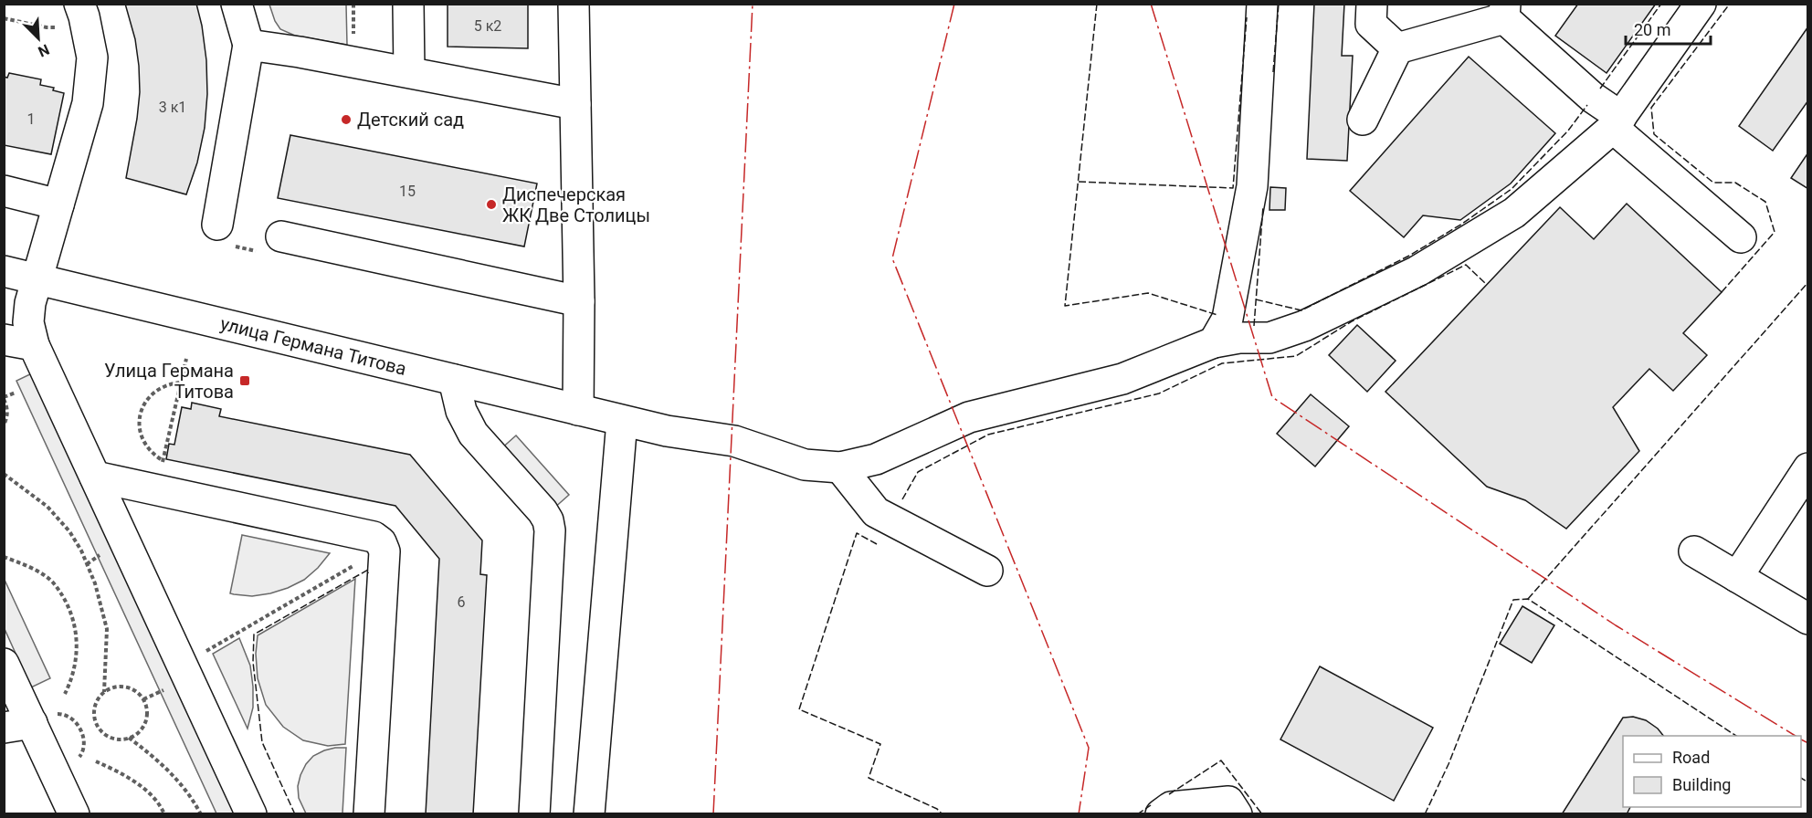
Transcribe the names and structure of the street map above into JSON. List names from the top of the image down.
{
  "streets": {
    "street": ["улица Германа Титова"]
  },
  "places": {
    "other": ["Детский сад", "Диспечерская ЖК Две Столицы"],
    "transit": ["Улица Германа Титова"]
  },
  "house_numbers": [
    "5 к2",
    "3 к1",
    "1",
    "15",
    "6"
  ],
  "legend": ["Road", "Building"],
  "scale_bar": "20 m",
  "north": "bottom right"
}
